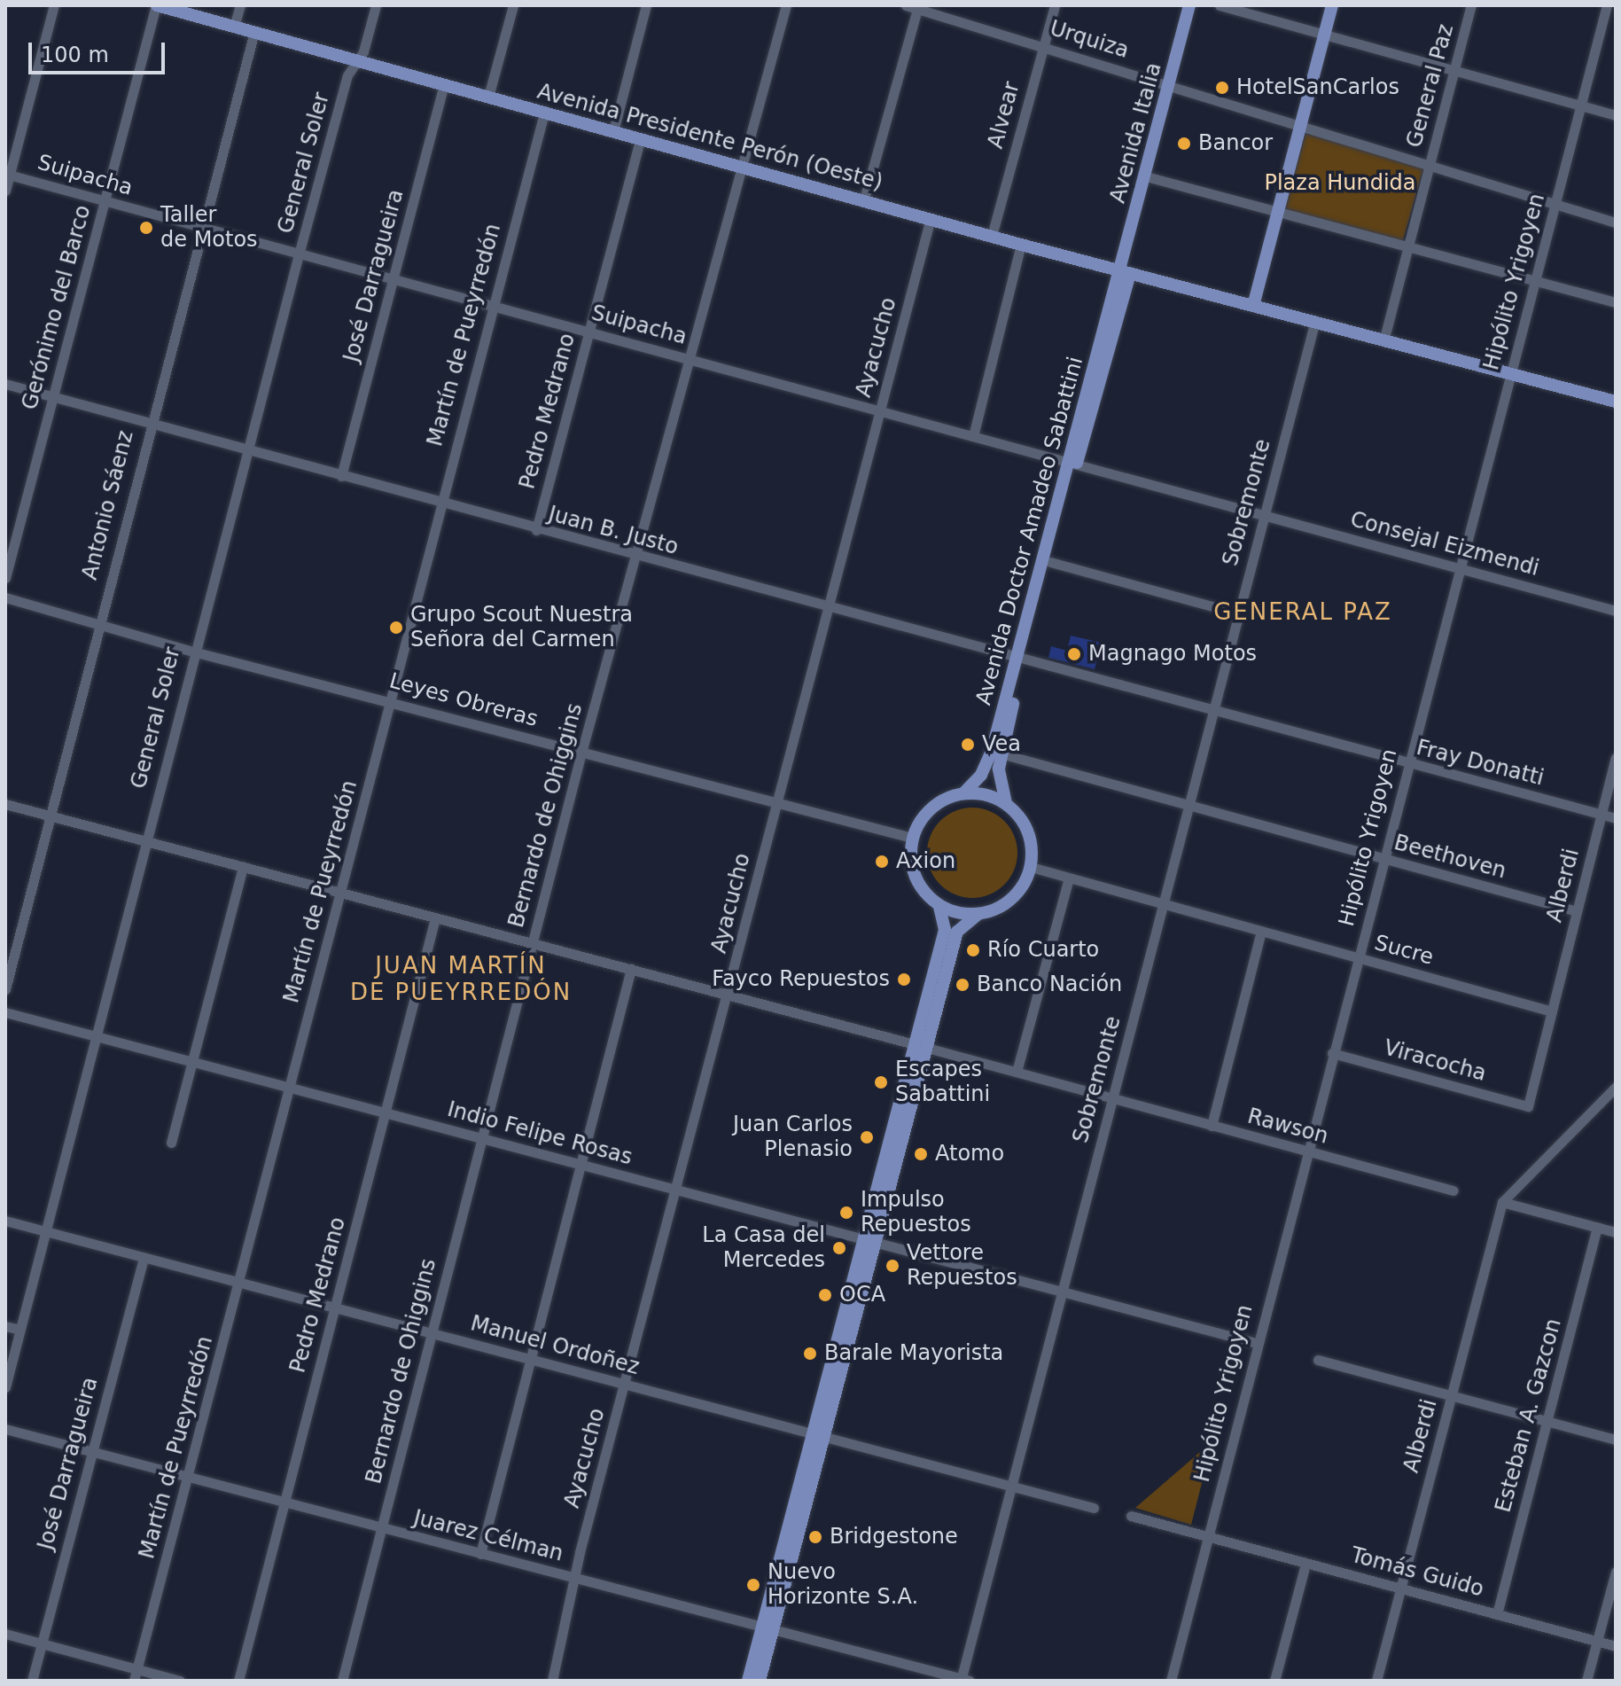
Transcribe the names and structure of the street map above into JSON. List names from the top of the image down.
{
  "streets": {
    "main road": ["Avenida Italia", "Avenida Presidente Perón (Oeste)", "Avenida Doctor Amadeo Sabattini"],
    "street": [
      "Urquiza",
      "General Paz",
      "Alvear",
      "General Soler",
      "Suipacha",
      "José Darragueira",
      "Hipólito Yrigoyen",
      "Gerónimo del Barco",
      "Martín de Pueyrredón",
      "Ayacucho",
      "Pedro Medrano",
      "Sobremonte",
      "Antonio Sáenz",
      "Juan B. Justo",
      "Consejal Eizmendi",
      "Leyes Obreras",
      "Fray Donatti",
      "Bernardo de Ohiggins",
      "Beethoven",
      "Alberdi",
      "Sucre",
      "Viracocha",
      "Rawson",
      "Indio Felipe Rosas",
      "Manuel Ordoñez",
      "Esteban A. Gazcon",
      "Juarez Célman",
      "Tomás Guido"
    ]
  },
  "crossings": [
    ["Urquiza", "General Paz"],
    ["Urquiza", "Alvear"],
    ["Urquiza", "Avenida Italia"],
    ["Urquiza", "Hipólito Yrigoyen"],
    ["General Paz", "Avenida Presidente Perón (Oeste)"],
    ["Alvear", "Avenida Presidente Perón (Oeste)"],
    ["Avenida Italia", "Avenida Presidente Perón (Oeste)"],
    ["Avenida Italia", "Avenida Doctor Amadeo Sabattini"],
    ["Avenida Presidente Perón (Oeste)", "General Soler"],
    ["Avenida Presidente Perón (Oeste)", "José Darragueira"],
    ["Avenida Presidente Perón (Oeste)", "Hipólito Yrigoyen"],
    ["Avenida Presidente Perón (Oeste)", "Gerónimo del Barco"],
    ["Avenida Presidente Perón (Oeste)", "Martín de Pueyrredón"],
    ["Avenida Presidente Perón (Oeste)", "Ayacucho"],
    ["Avenida Presidente Perón (Oeste)", "Pedro Medrano"],
    ["Avenida Presidente Perón (Oeste)", "Sobremonte"],
    ["Avenida Presidente Perón (Oeste)", "Antonio Sáenz"],
    ["Avenida Presidente Perón (Oeste)", "Avenida Doctor Amadeo Sabattini"],
    ["Avenida Presidente Perón (Oeste)", "Bernardo de Ohiggins"],
    ["General Soler", "Suipacha"],
    ["General Soler", "Juan B. Justo"],
    ["General Soler", "Leyes Obreras"],
    ["General Soler", "Rawson"],
    ["General Soler", "Indio Felipe Rosas"],
    ["General Soler", "Manuel Ordoñez"],
    ["Suipacha", "José Darragueira"],
    ["Suipacha", "Gerónimo del Barco"],
    ["Suipacha", "Martín de Pueyrredón"],
    ["Suipacha", "Ayacucho"],
    ["Suipacha", "Pedro Medrano"],
    ["Suipacha", "Sobremonte"],
    ["Suipacha", "Antonio Sáenz"],
    ["Suipacha", "Avenida Doctor Amadeo Sabattini"],
    ["Suipacha", "Consejal Eizmendi"],
    ["Suipacha", "Bernardo de Ohiggins"],
    ["José Darragueira", "Juan B. Justo"],
    ["José Darragueira", "Manuel Ordoñez"],
    ["José Darragueira", "Juarez Célman"],
    ["Hipólito Yrigoyen", "Consejal Eizmendi"],
    ["Hipólito Yrigoyen", "Fray Donatti"],
    ["Hipólito Yrigoyen", "Beethoven"],
    ["Hipólito Yrigoyen", "Sucre"],
    ["Hipólito Yrigoyen", "Viracocha"],
    ["Hipólito Yrigoyen", "Rawson"],
    ["Hipólito Yrigoyen", "Indio Felipe Rosas"],
    ["Hipólito Yrigoyen", "Tomás Guido"],
    ["Gerónimo del Barco", "Juan B. Justo"],
    ["Martín de Pueyrredón", "Juan B. Justo"],
    ["Martín de Pueyrredón", "Leyes Obreras"],
    ["Martín de Pueyrredón", "Rawson"],
    ["Martín de Pueyrredón", "Indio Felipe Rosas"],
    ["Martín de Pueyrredón", "Manuel Ordoñez"],
    ["Martín de Pueyrredón", "Juarez Célman"],
    ["Ayacucho", "Juan B. Justo"],
    ["Ayacucho", "Leyes Obreras"],
    ["Ayacucho", "Rawson"],
    ["Ayacucho", "Indio Felipe Rosas"],
    ["Ayacucho", "Manuel Ordoñez"],
    ["Ayacucho", "Juarez Célman"],
    ["Pedro Medrano", "Juan B. Justo"],
    ["Pedro Medrano", "Rawson"],
    ["Pedro Medrano", "Indio Felipe Rosas"],
    ["Pedro Medrano", "Manuel Ordoñez"],
    ["Pedro Medrano", "Juarez Célman"],
    ["Sobremonte", "Juan B. Justo"],
    ["Sobremonte", "Consejal Eizmendi"],
    ["Sobremonte", "Fray Donatti"],
    ["Sobremonte", "Beethoven"],
    ["Sobremonte", "Sucre"],
    ["Sobremonte", "Rawson"],
    ["Sobremonte", "Indio Felipe Rosas"],
    ["Sobremonte", "Manuel Ordoñez"],
    ["Sobremonte", "Juarez Célman"],
    ["Antonio Sáenz", "Juan B. Justo"],
    ["Antonio Sáenz", "Leyes Obreras"],
    ["Antonio Sáenz", "Rawson"],
    ["Juan B. Justo", "Avenida Doctor Amadeo Sabattini"],
    ["Juan B. Justo", "Fray Donatti"],
    ["Juan B. Justo", "Bernardo de Ohiggins"],
    ["Avenida Doctor Amadeo Sabattini", "Leyes Obreras"],
    ["Avenida Doctor Amadeo Sabattini", "Beethoven"],
    ["Leyes Obreras", "Bernardo de Ohiggins"],
    ["Fray Donatti", "Alberdi"],
    ["Bernardo de Ohiggins", "Rawson"],
    ["Bernardo de Ohiggins", "Indio Felipe Rosas"],
    ["Bernardo de Ohiggins", "Manuel Ordoñez"],
    ["Bernardo de Ohiggins", "Juarez Célman"],
    ["Beethoven", "Alberdi"],
    ["Alberdi", "Sucre"],
    ["Alberdi", "Viracocha"],
    ["Alberdi", "Tomás Guido"],
    ["Esteban A. Gazcon", "Tomás Guido"]
  ],
  "districts": ["GENERAL PAZ", "JUAN MARTÍN DE PUEYRREDÓN"],
  "parks": ["Plaza Hundida"],
  "places": [
    "HotelSanCarlos",
    "Bancor",
    "Taller de Motos",
    "Grupo Scout Nuestra Señora del Carmen",
    "Magnago Motos",
    "Vea",
    "Axion",
    "Río Cuarto",
    "Fayco Repuestos",
    "Banco Nación",
    "Escapes Sabattini",
    "Juan Carlos Plenasio",
    "Atomo",
    "Impulso Repuestos",
    "La Casa del Mercedes",
    "Vettore Repuestos",
    "OCA",
    "Barale Mayorista",
    "Bridgestone",
    "Nuevo Horizonte S.A."
  ],
  "scale_bar": "100 m"
}
